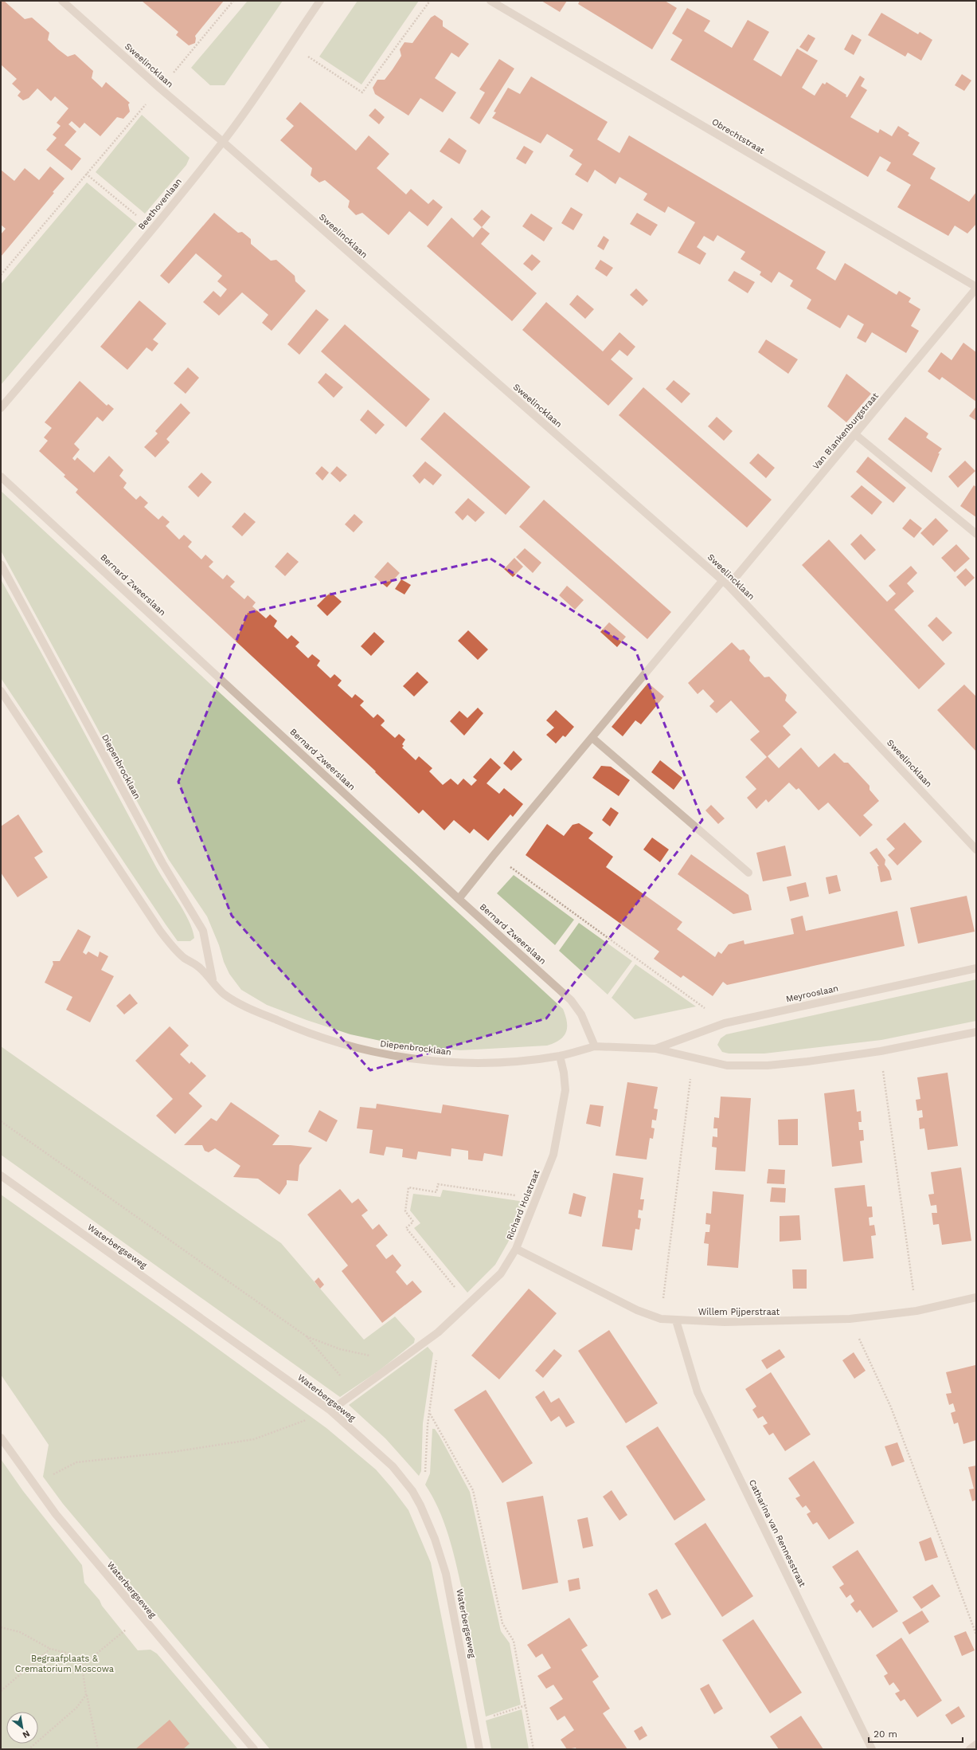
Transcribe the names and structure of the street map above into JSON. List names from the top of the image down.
{
  "streets": {
    "street": [
      "Sweelincklaan",
      "Obrechtstraat",
      "Beethovenlaan",
      "Van Blankenburgstraat",
      "Bernard Zweerslaan",
      "Diepenbrocklaan",
      "Meyrooslaan",
      "Richard Holstraat",
      "Waterbergseweg",
      "Willem Pijperstraat",
      "Catharina van Rennesstraat"
    ]
  },
  "crossings": [
    ["Sweelincklaan", "Beethovenlaan"],
    ["Sweelincklaan", "Van Blankenburgstraat"],
    ["Obrechtstraat", "Van Blankenburgstraat"],
    ["Van Blankenburgstraat", "Bernard Zweerslaan"],
    ["Bernard Zweerslaan", "Diepenbrocklaan"],
    ["Bernard Zweerslaan", "Meyrooslaan"],
    ["Diepenbrocklaan", "Meyrooslaan"],
    ["Diepenbrocklaan", "Richard Holstraat"],
    ["Richard Holstraat", "Waterbergseweg"],
    ["Richard Holstraat", "Willem Pijperstraat"],
    ["Willem Pijperstraat", "Catharina van Rennesstraat"]
  ],
  "parks": ["Begraafplaats & Crematorium Moscowa"],
  "scale_bar": "20 m",
  "north": "bottom right"
}
